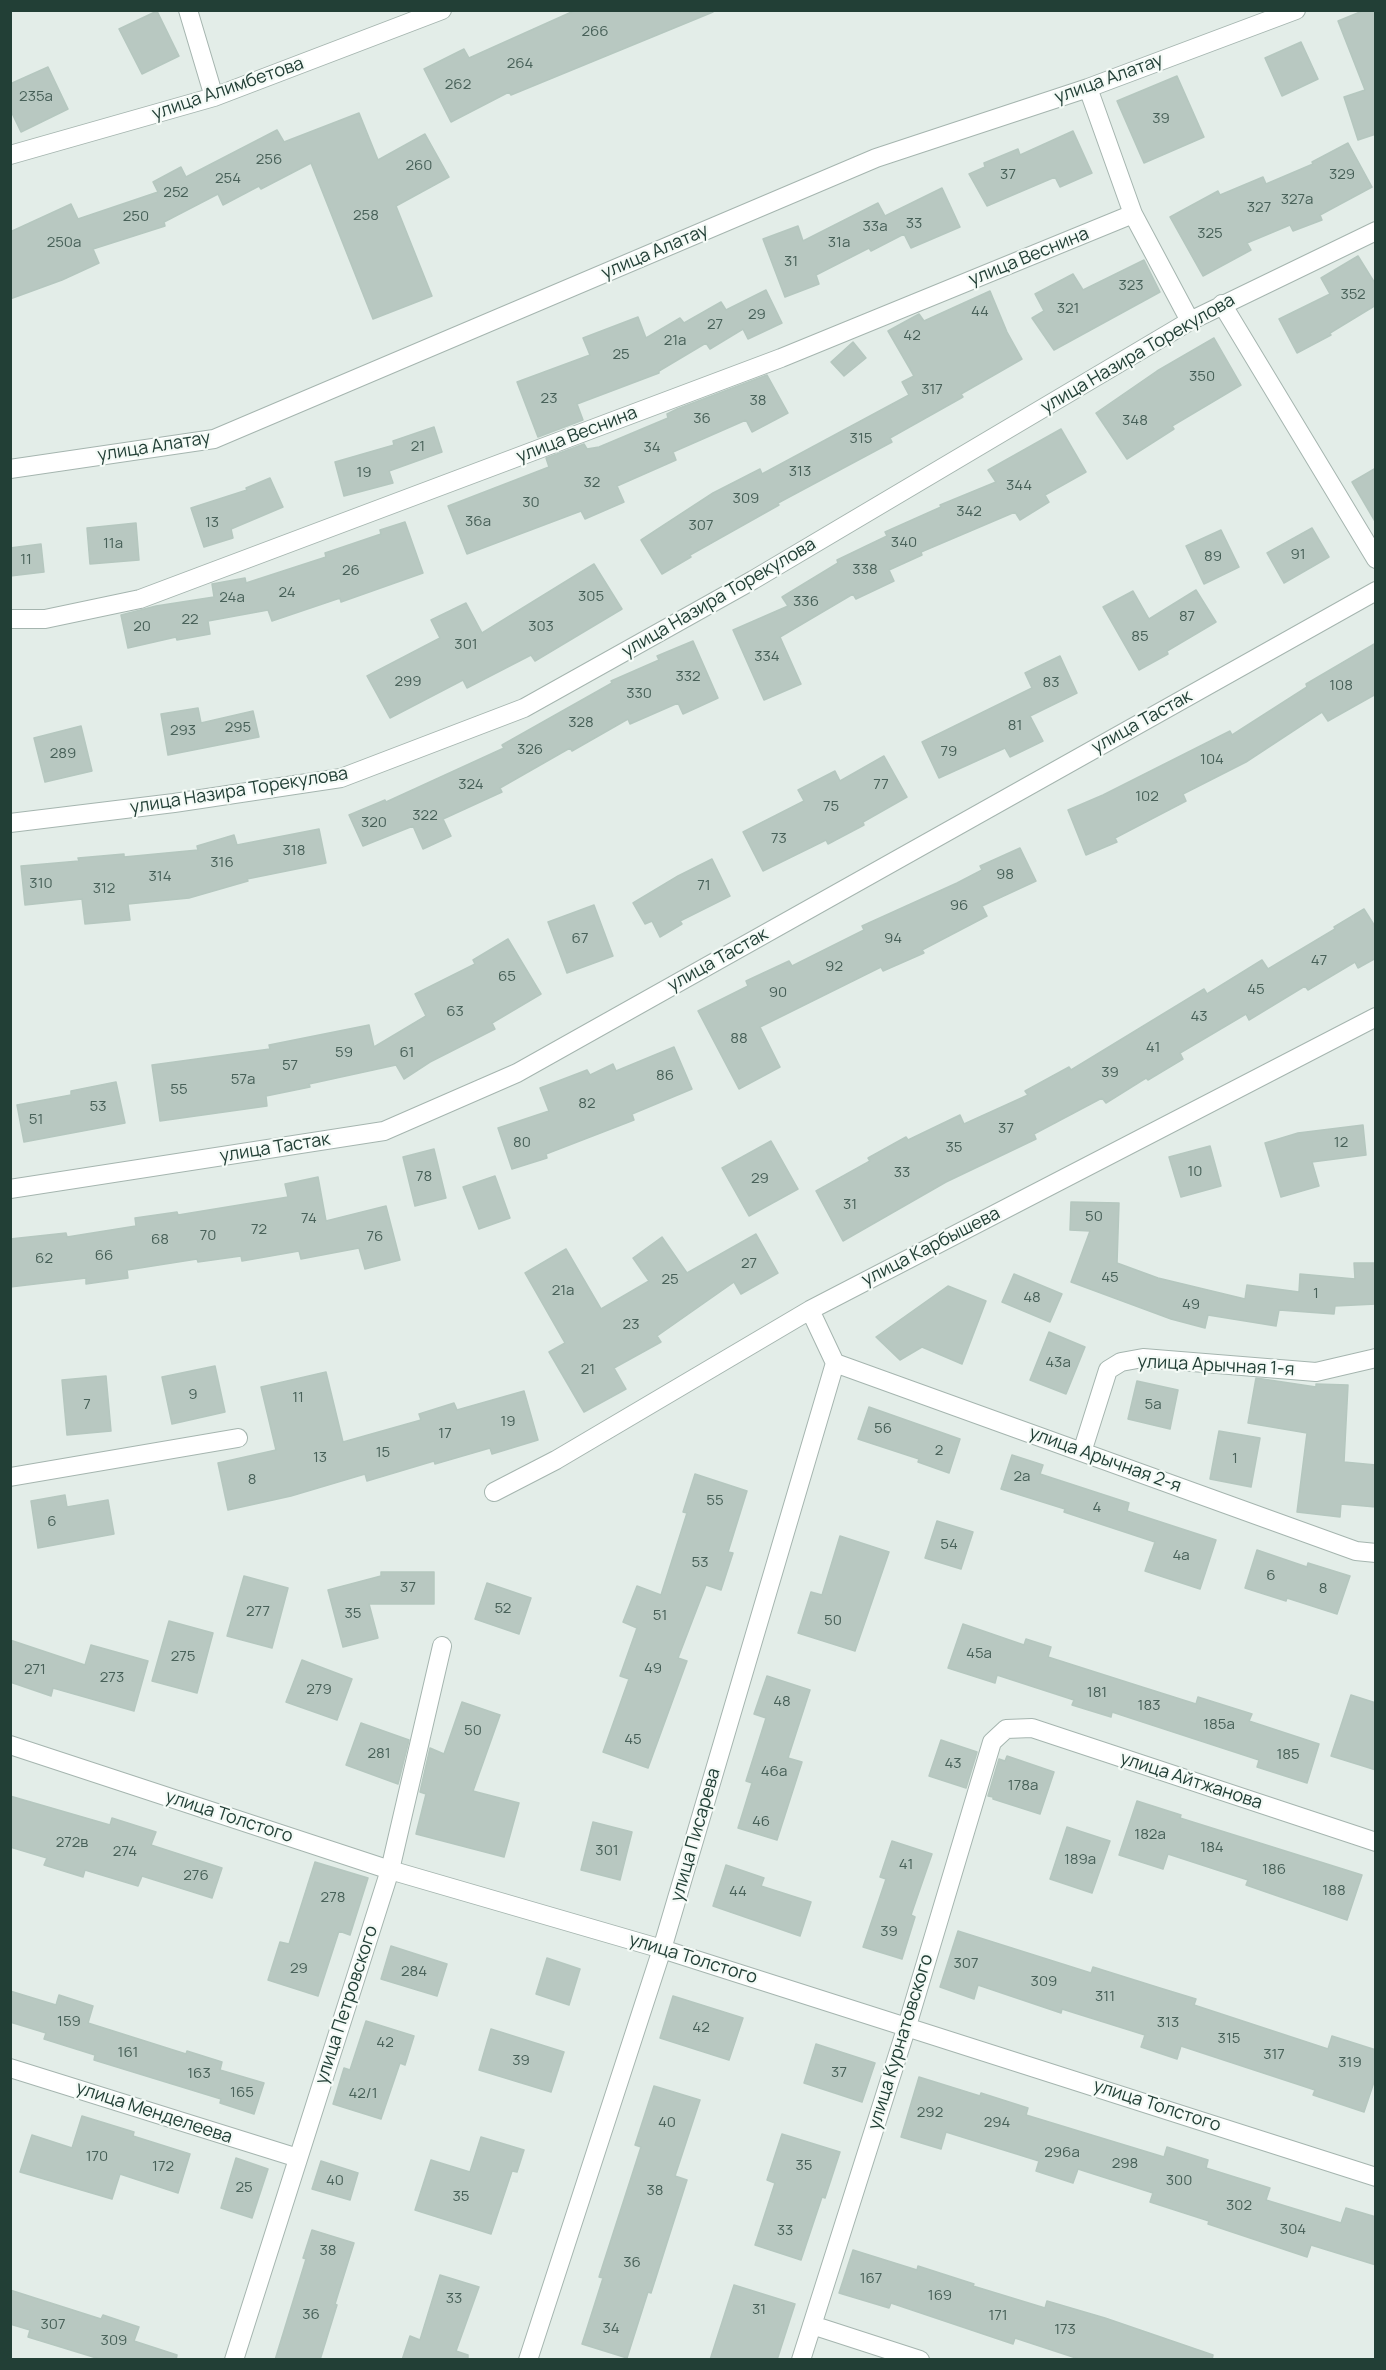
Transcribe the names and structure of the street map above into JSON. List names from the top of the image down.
{
  "streets": {
    "street": [
      "улица Алатау",
      "улица Алимбетова",
      "улица Веснина",
      "улица Назира Торекулова",
      "улица Тастак",
      "улица Карбышева",
      "улица Арычная 1-я",
      "улица Арычная 2-я",
      "улица Айтжанова",
      "улица Толстого",
      "улица Писарева",
      "улица Петровского",
      "улица Курнатовского",
      "улица Менделеева"
    ]
  },
  "crossings": [
    ["улица Арычная 1-я", "улица Арычная 2-я"],
    ["улица Арычная 2-я", "улица Писарева"],
    ["улица Айтжанова", "улица Курнатовского"],
    ["улица Толстого", "улица Писарева"],
    ["улица Толстого", "улица Петровского"],
    ["улица Толстого", "улица Курнатовского"],
    ["улица Петровского", "улица Менделеева"]
  ],
  "house_numbers": [
    "266",
    "264",
    "262",
    "235а",
    "39",
    "256",
    "260",
    "37",
    "329",
    "254",
    "252",
    "327а",
    "327",
    "258",
    "250",
    "33",
    "33а",
    "325",
    "250а",
    "31а",
    "31",
    "323",
    "352",
    "321",
    "44",
    "29",
    "27",
    "42",
    "21а",
    "25",
    "350",
    "317",
    "23",
    "38",
    "36",
    "348",
    "315",
    "21",
    "34",
    "313",
    "19",
    "32",
    "344",
    "309",
    "30",
    "342",
    "36а",
    "13",
    "307",
    "340",
    "11а",
    "91",
    "89",
    "11",
    "338",
    "26",
    "24",
    "305",
    "24а",
    "336",
    "87",
    "22",
    "20",
    "303",
    "85",
    "301",
    "334",
    "332",
    "299",
    "83",
    "108",
    "330",
    "328",
    "81",
    "295",
    "293",
    "326",
    "79",
    "289",
    "104",
    "324",
    "77",
    "102",
    "75",
    "322",
    "320",
    "73",
    "318",
    "316",
    "98",
    "314",
    "310",
    "71",
    "312",
    "96",
    "67",
    "94",
    "47",
    "92",
    "65",
    "45",
    "90",
    "63",
    "43",
    "88",
    "41",
    "59",
    "61",
    "57",
    "39",
    "86",
    "57а",
    "55",
    "82",
    "53",
    "51",
    "37",
    "80",
    "12",
    "35",
    "10",
    "33",
    "78",
    "29",
    "31",
    "50",
    "74",
    "72",
    "70",
    "76",
    "68",
    "66",
    "62",
    "27",
    "45",
    "25",
    "21а",
    "1",
    "48",
    "49",
    "23",
    "43а",
    "21",
    "9",
    "11",
    "7",
    "5а",
    "19",
    "56",
    "17",
    "2",
    "15",
    "13",
    "1",
    "2а",
    "8",
    "55",
    "4",
    "6",
    "54",
    "4а",
    "53",
    "6",
    "37",
    "8",
    "52",
    "277",
    "35",
    "51",
    "50",
    "45а",
    "275",
    "49",
    "271",
    "273",
    "279",
    "181",
    "48",
    "183",
    "185а",
    "50",
    "45",
    "281",
    "185",
    "43",
    "46а",
    "178а",
    "46",
    "182а",
    "272в",
    "184",
    "301",
    "274",
    "189а",
    "41",
    "186",
    "276",
    "188",
    "44",
    "278",
    "39",
    "307",
    "29",
    "284",
    "309",
    "311",
    "159",
    "313",
    "42",
    "315",
    "42",
    "161",
    "317",
    "39",
    "319",
    "37",
    "163",
    "165",
    "42/1",
    "292",
    "40",
    "294",
    "296а",
    "170",
    "298",
    "35",
    "172",
    "40",
    "300",
    "25",
    "38",
    "35",
    "302",
    "304",
    "33",
    "38",
    "36",
    "167",
    "169",
    "33",
    "31",
    "36",
    "171",
    "307",
    "34",
    "173",
    "309"
  ]
}
